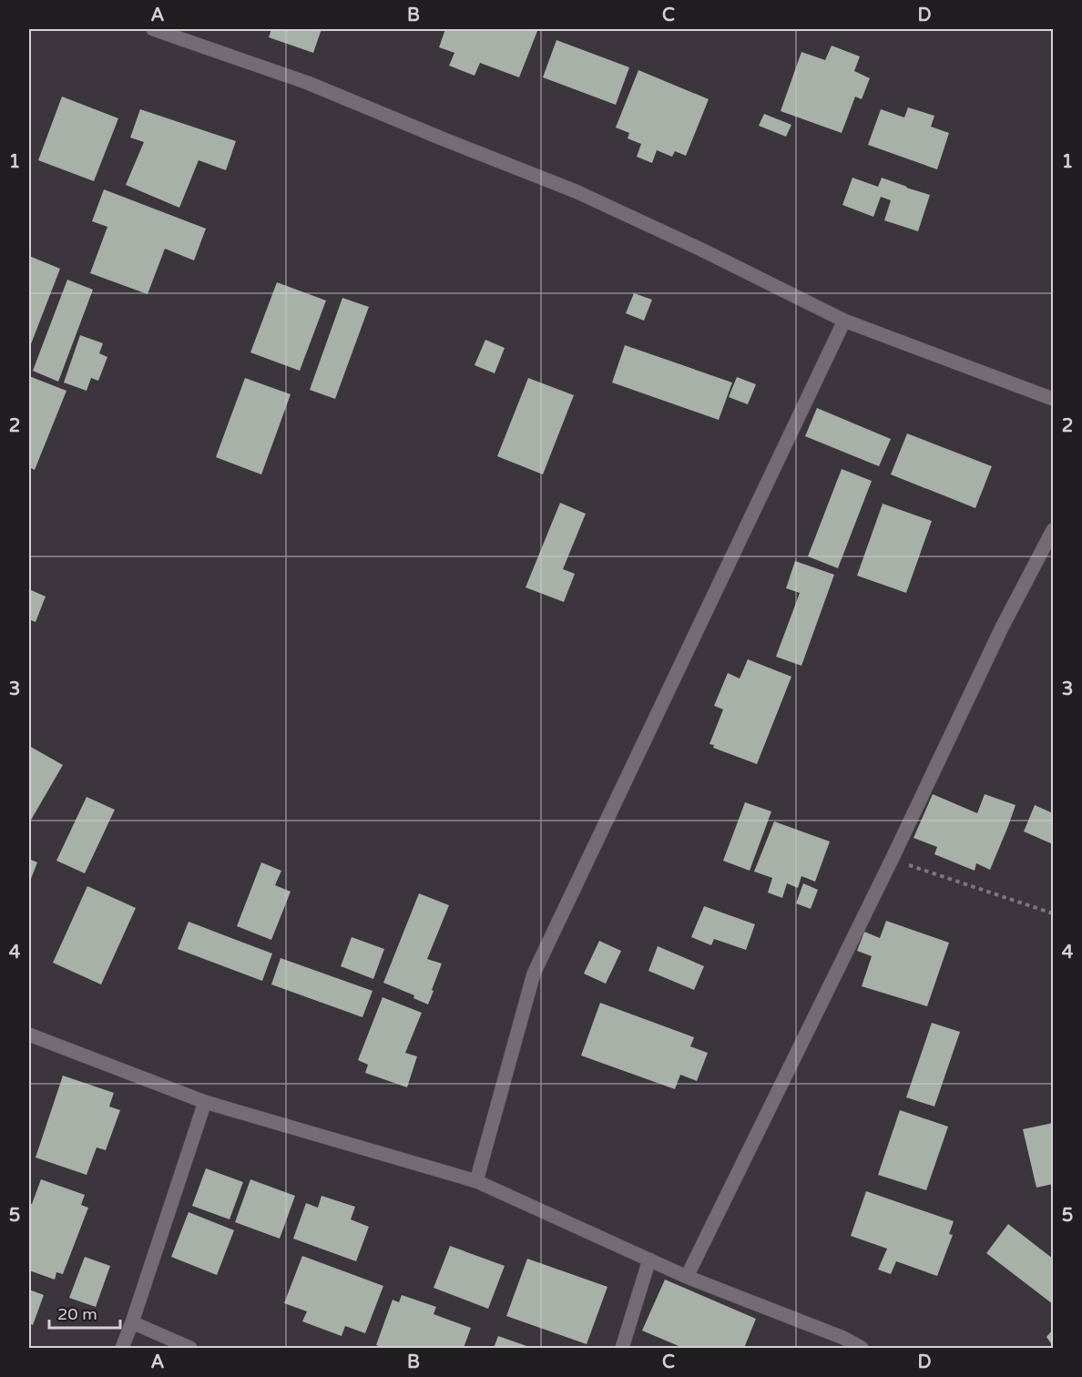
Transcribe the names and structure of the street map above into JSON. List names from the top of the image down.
{
  "scale_bar": "20 m",
  "grid": {
    "columns": [
      "A",
      "B",
      "C",
      "D"
    ],
    "rows": [
      "1",
      "2",
      "3",
      "4",
      "5"
    ]
  }
}
